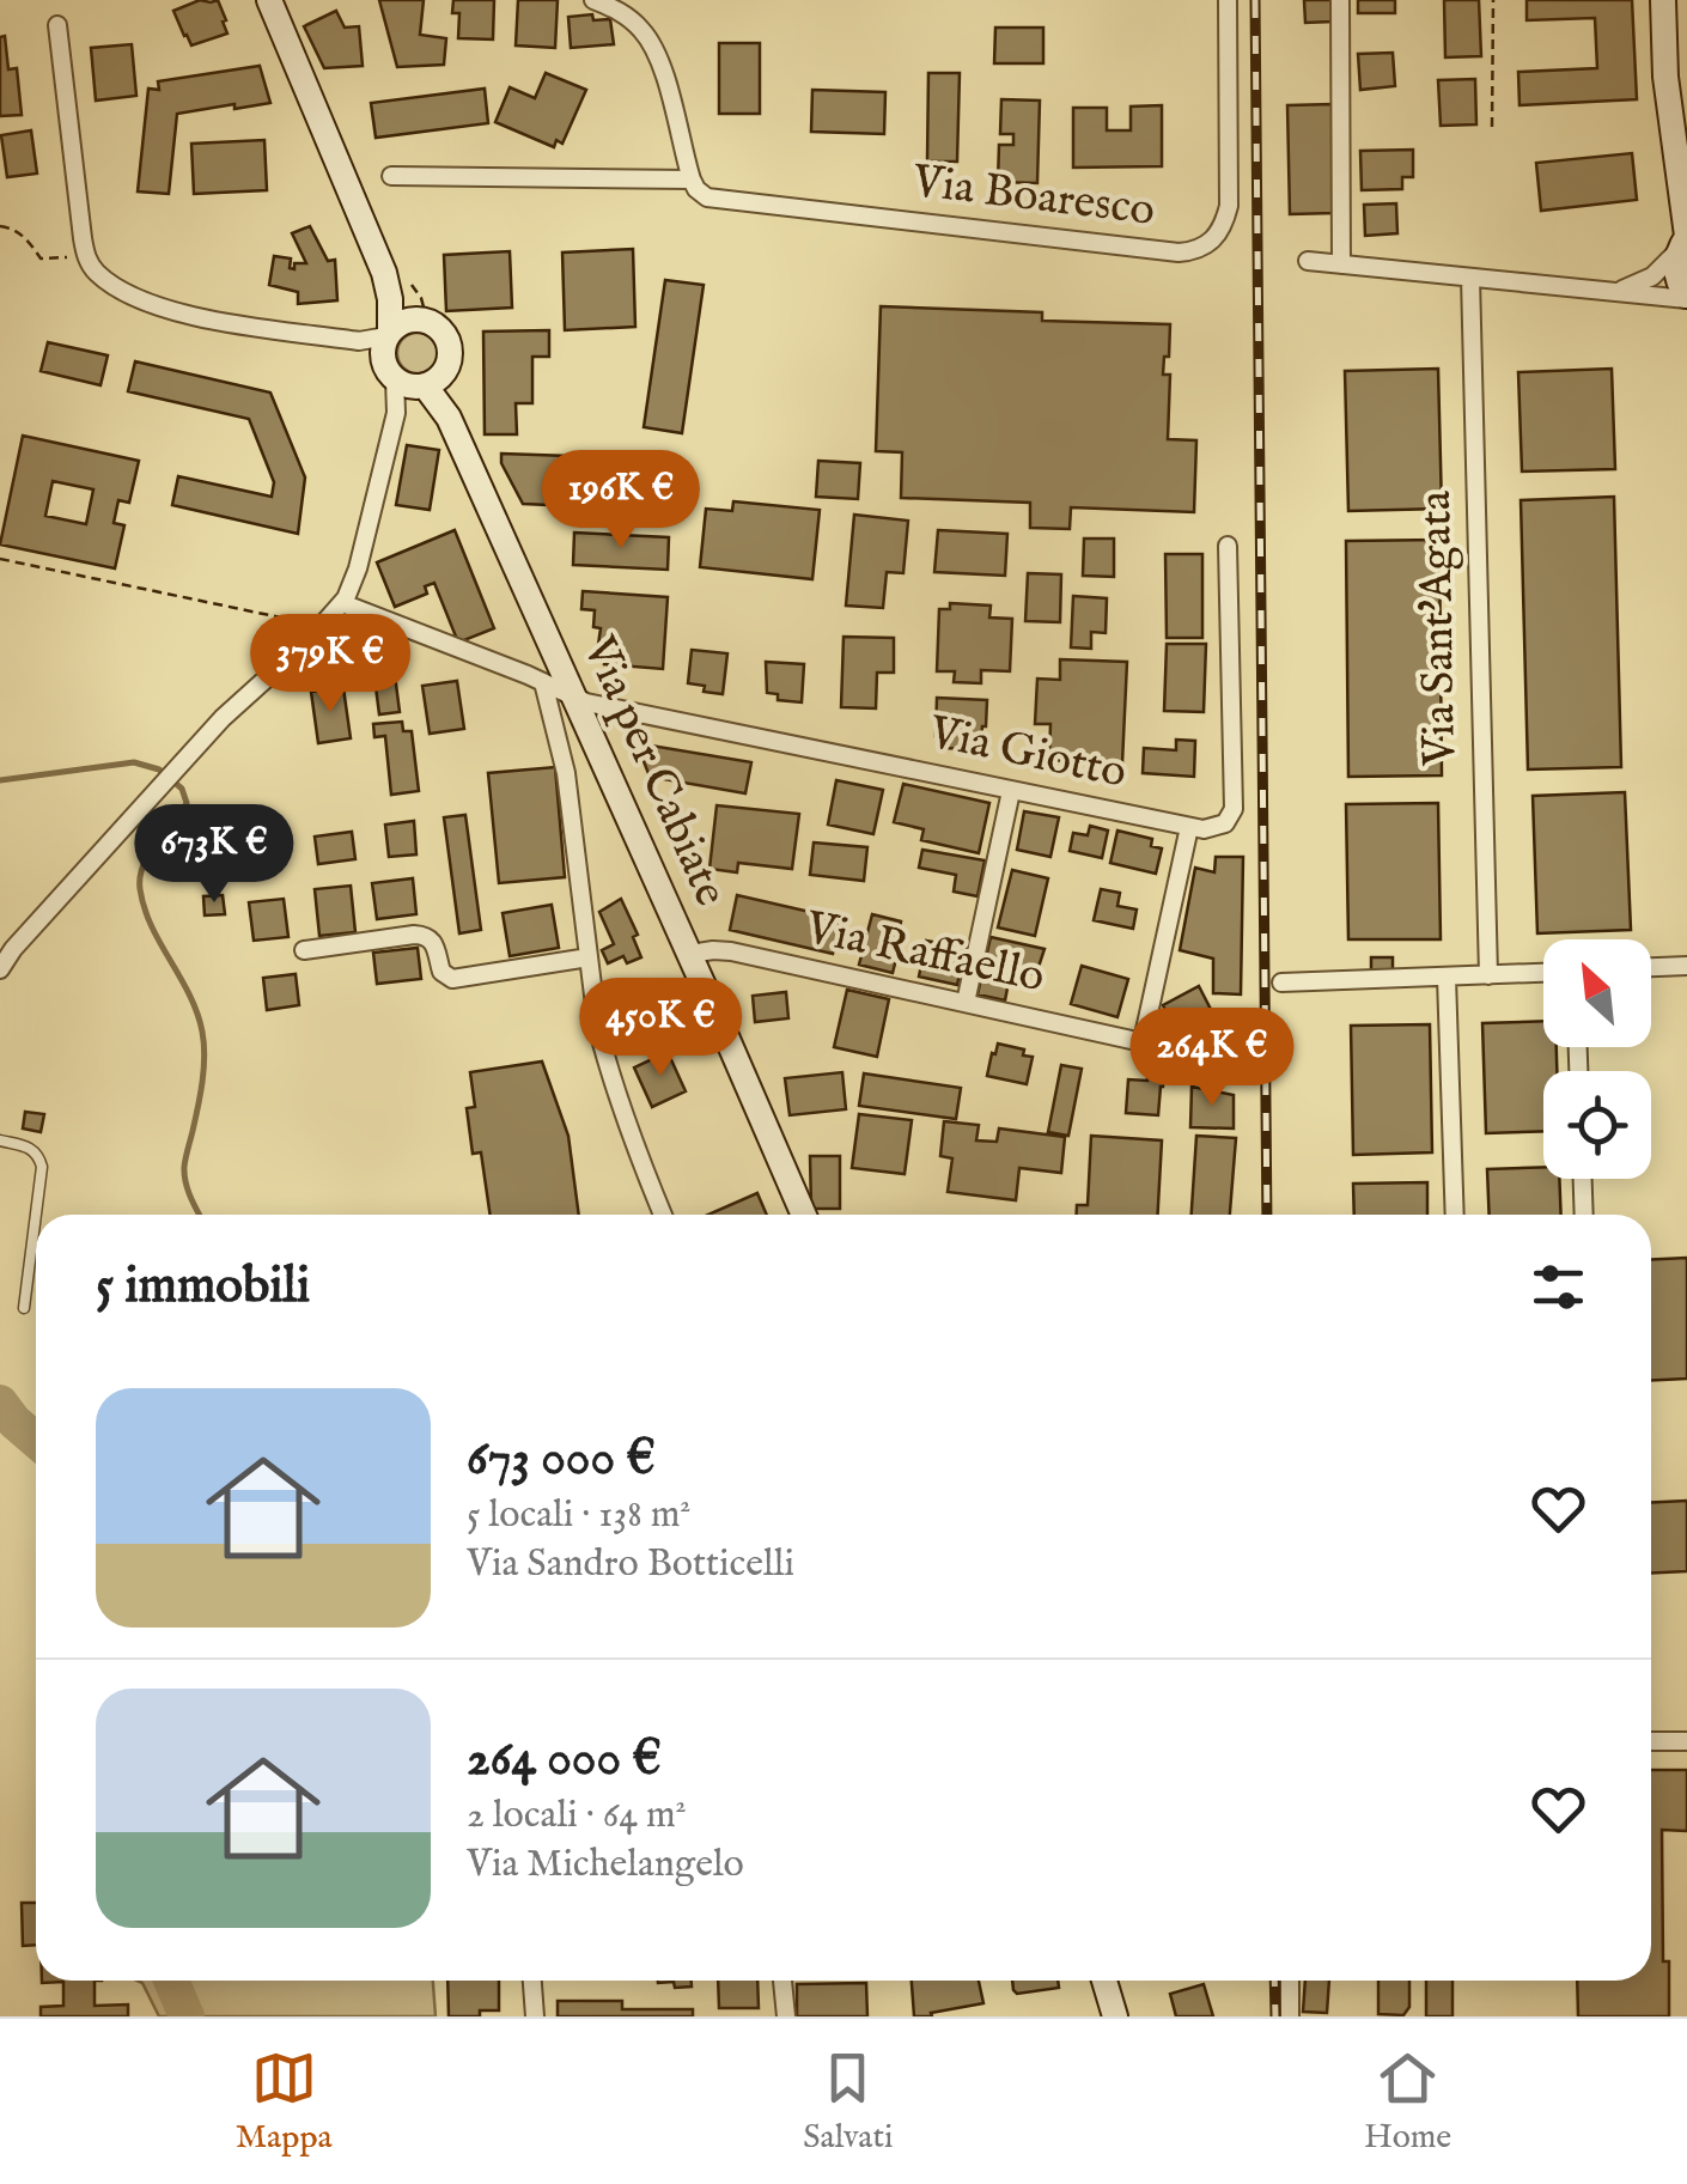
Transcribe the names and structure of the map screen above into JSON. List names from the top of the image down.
{
  "streets": {
    "street": [
      "Via Boaresco",
      "Via Sant'Agata",
      "Via Giotto",
      "Via per Cabiate",
      "Via Raffaello"
    ]
  },
  "crossings": [
    ["Via Giotto", "Via per Cabiate"],
    ["Via per Cabiate", "Via Raffaello"]
  ],
  "north": "top left",
  "page": {
    "price": [
      "196K €",
      "379K €",
      "673K €",
      "450K €",
      "264K €"
    ],
    "heading": "5 immobili",
    "list": [
      {
        "name": "673 000 €",
        "note": "5 locali · 138 m² · Via Sandro Botticelli"
      },
      {
        "name": "264 000 €",
        "note": "2 locali · 64 m² · Via Michelangelo"
      }
    ],
    "tabs": ["Mappa", "Salvati", "Home"]
  }
}
